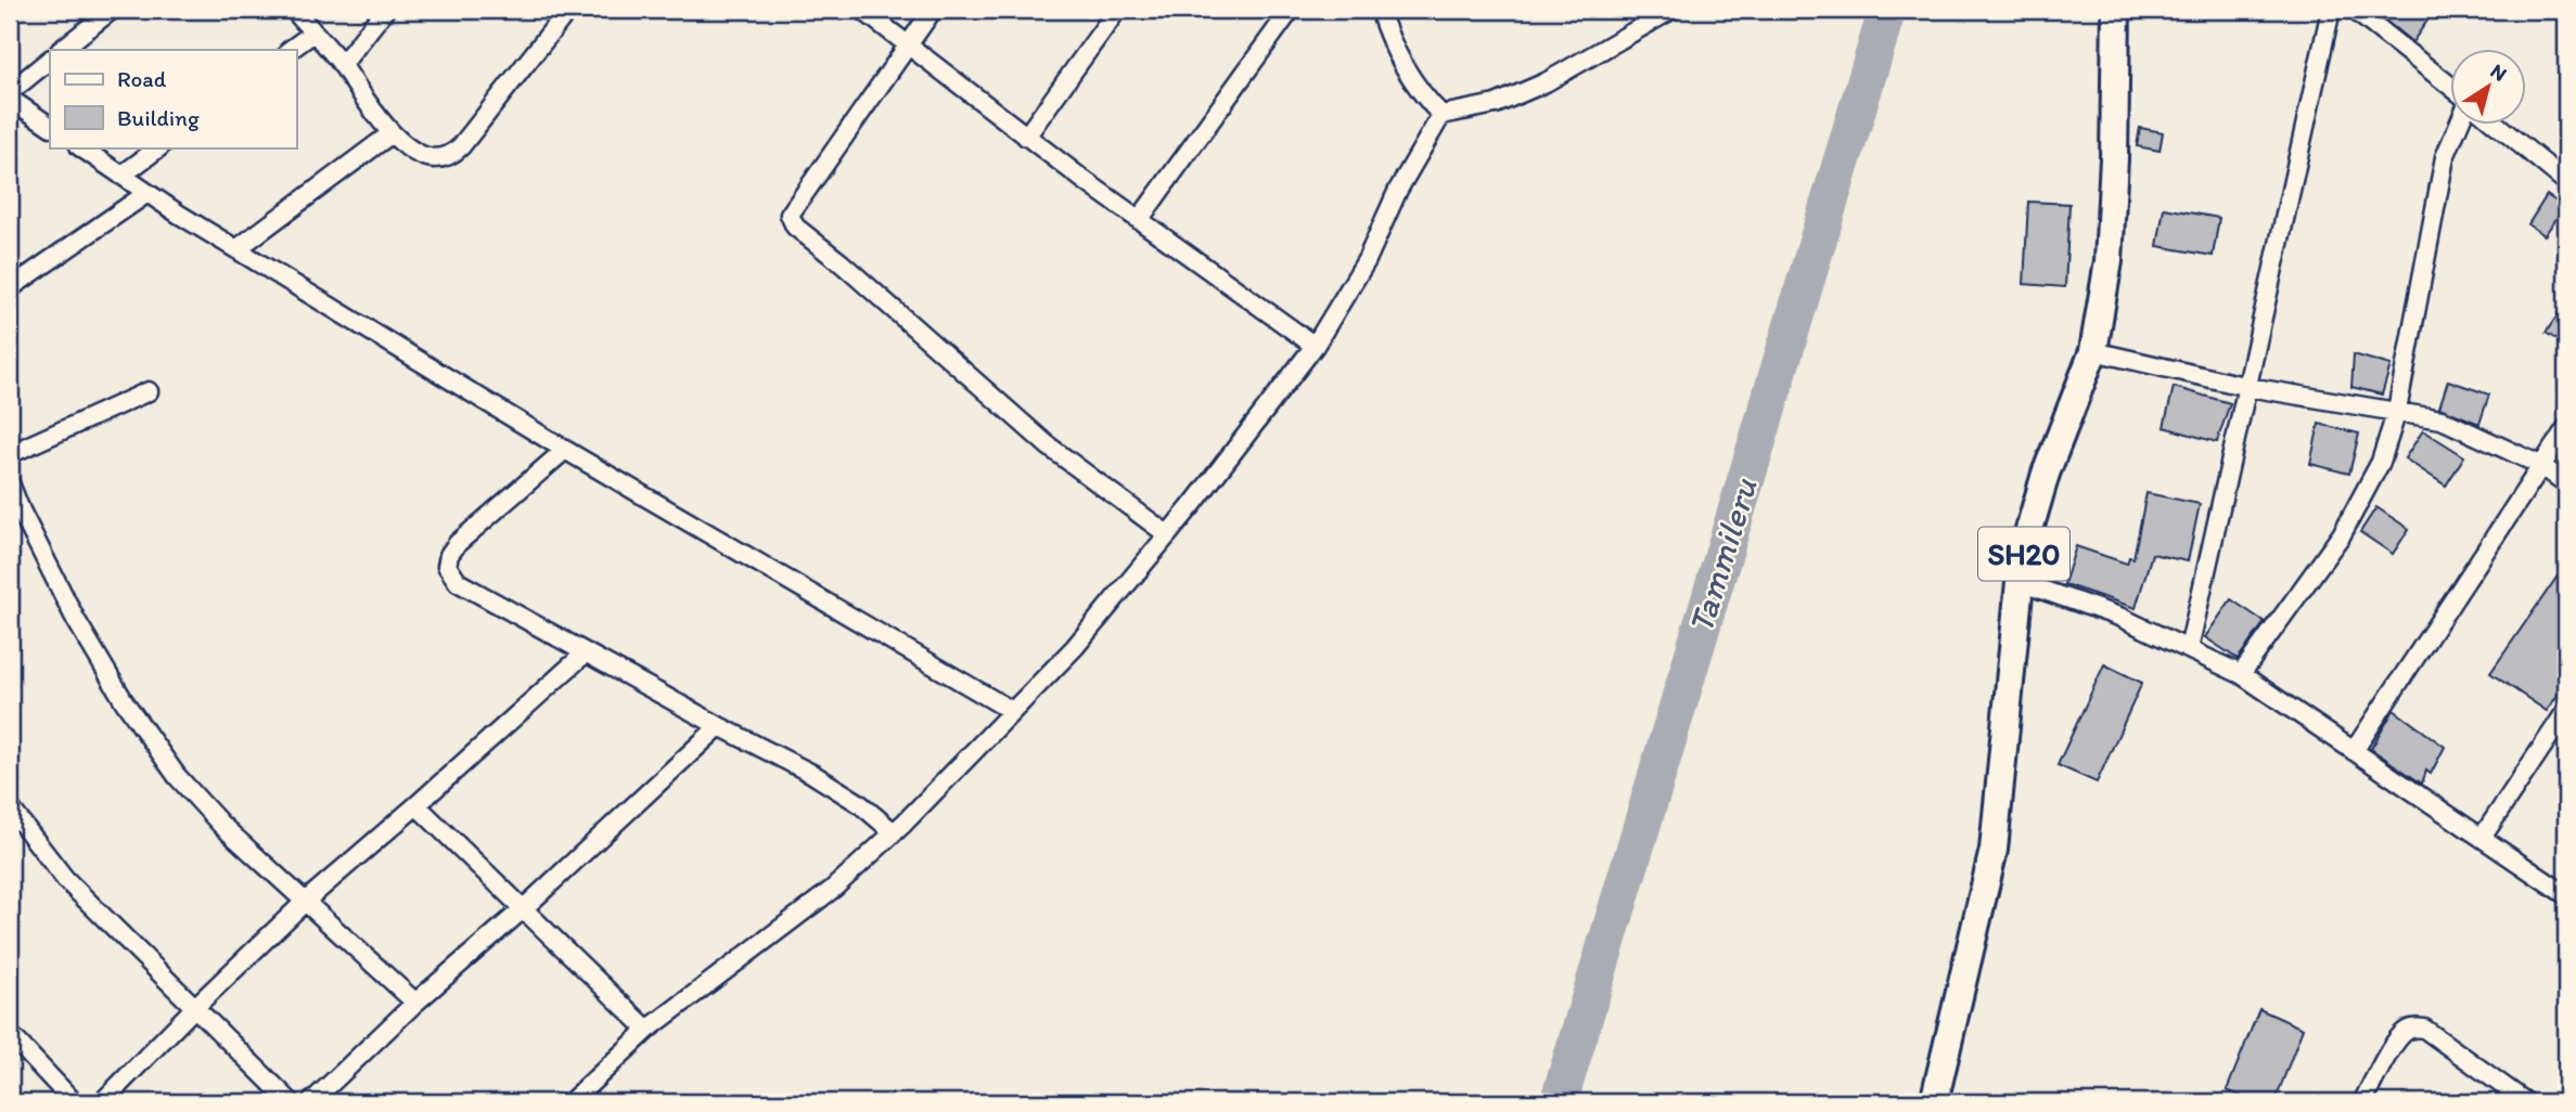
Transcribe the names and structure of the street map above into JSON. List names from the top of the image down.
{
  "streets": {
    "main road": ["SH20"]
  },
  "water": ["Tammileru"],
  "legend": ["Road", "Building"],
  "north": "top right"
}
